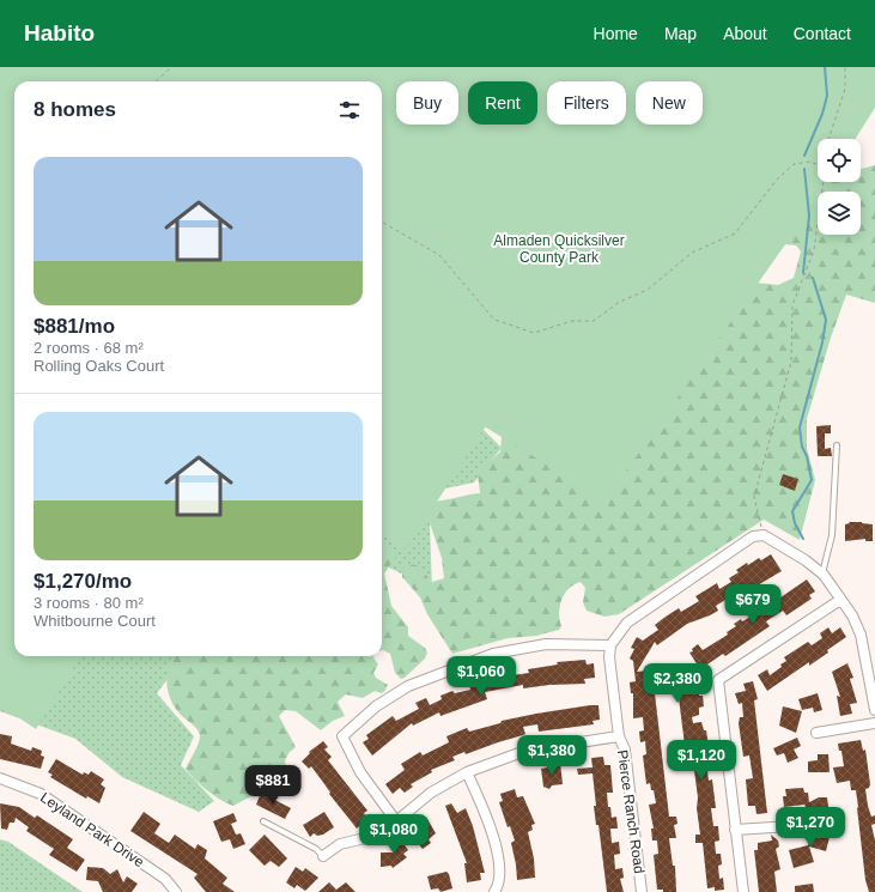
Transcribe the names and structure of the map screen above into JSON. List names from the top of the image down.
{
  "streets": {
    "street": ["Pierce Ranch Road", "Leyland Park Drive"]
  },
  "parks": ["Almaden Quicksilver County Park"],
  "page": {
    "header": "Habito",
    "nav": [
      "Home",
      "Map",
      "About",
      "Contact"
    ],
    "chip": [
      "Buy",
      "Rent",
      "Filters",
      "New"
    ],
    "heading": "8 homes",
    "list": [
      {
        "name": "$881/mo",
        "note": "2 rooms · 68 m² · Rolling Oaks Court"
      },
      {
        "name": "$1,270/mo",
        "note": "3 rooms · 80 m² · Whitbourne Court"
      }
    ],
    "price": [
      "$679",
      "$1,060",
      "$2,380",
      "$1,380",
      "$1,120",
      "$881",
      "$1,270",
      "$1,080"
    ]
  }
}
